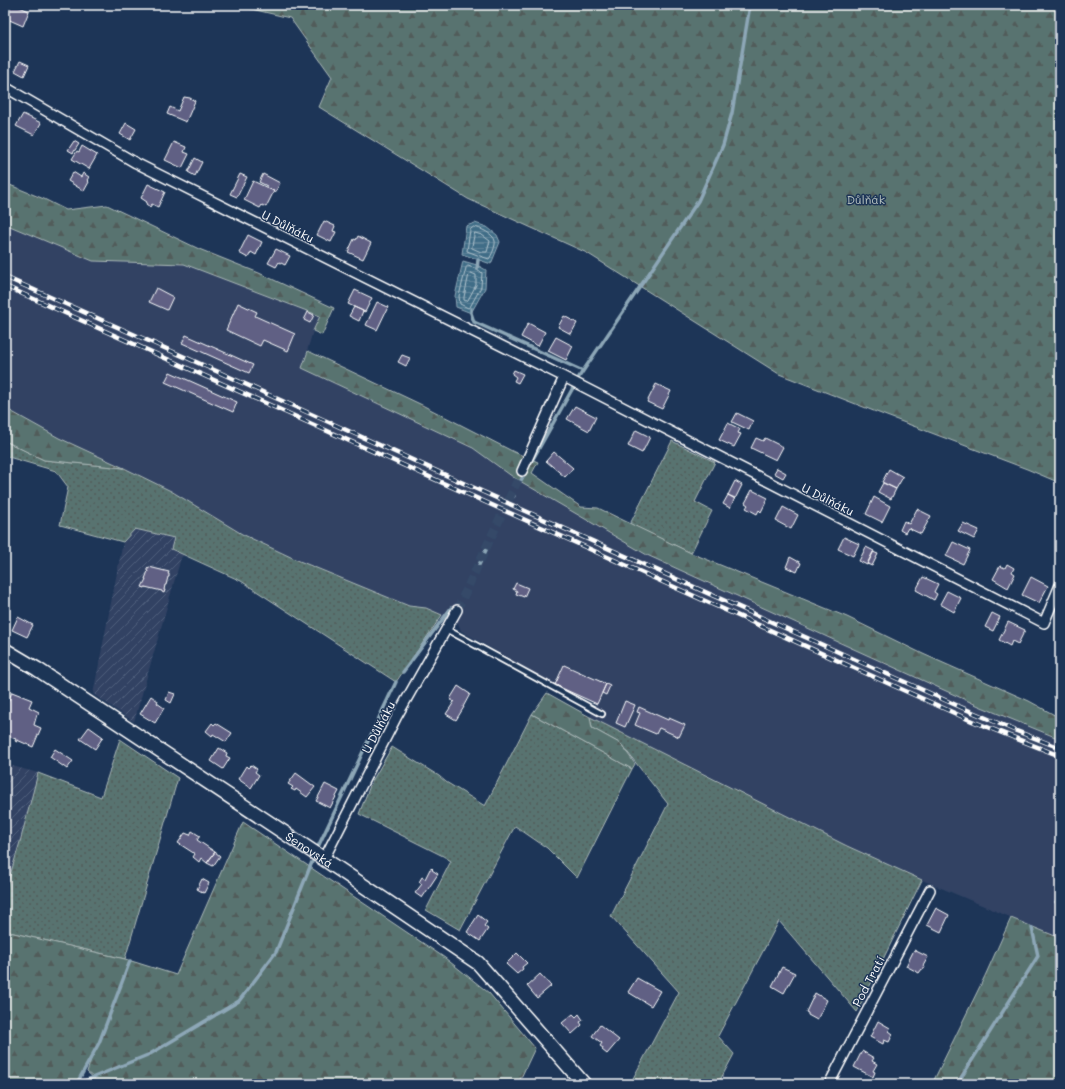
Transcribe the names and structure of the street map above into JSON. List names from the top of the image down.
{
  "streets": {
    "street": ["U Důlňáku", "Šenovská", "Pod Tratí"]
  },
  "crossings": [
    ["U Důlňáku", "Šenovská"]
  ],
  "parks": ["Důlňák"]
}
